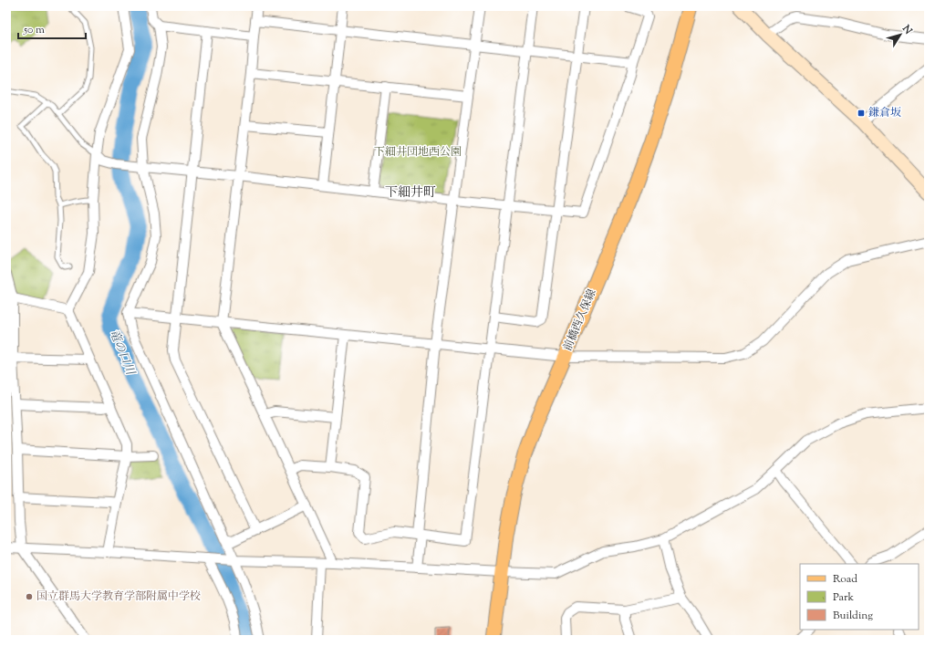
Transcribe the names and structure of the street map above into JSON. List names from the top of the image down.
{
  "streets": {
    "main road": ["前橋西久保線"]
  },
  "districts": ["下細井町"],
  "water": ["竜の口川"],
  "parks": ["下細井団地西公園"],
  "places": {
    "transit": ["鎌倉坂"],
    "other": ["国立群馬大学教育学部附属中学校"]
  },
  "legend": ["Road", "Park", "Building"],
  "scale_bar": "50 m",
  "north": "top right"
}
